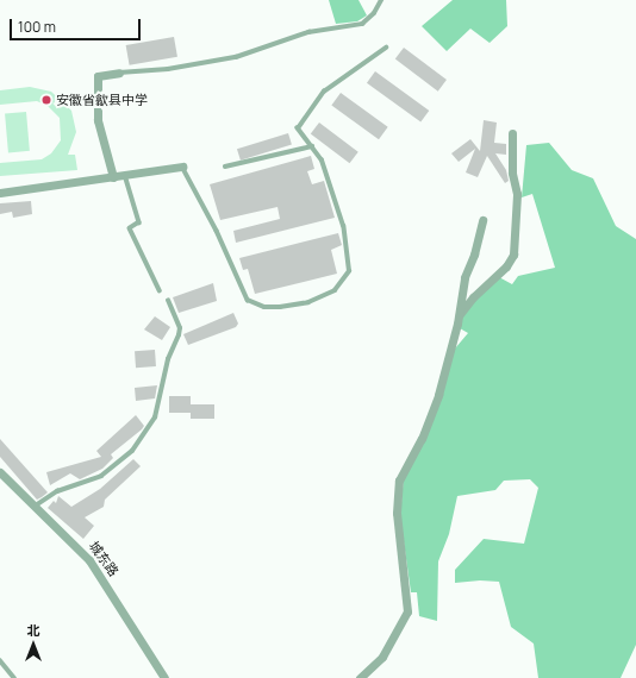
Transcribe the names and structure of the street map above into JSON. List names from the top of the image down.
{
  "streets": {
    "street": ["城东路"]
  },
  "places": ["安徽省歙县中学"],
  "scale_bar": "100 m",
  "north": "top"
}
